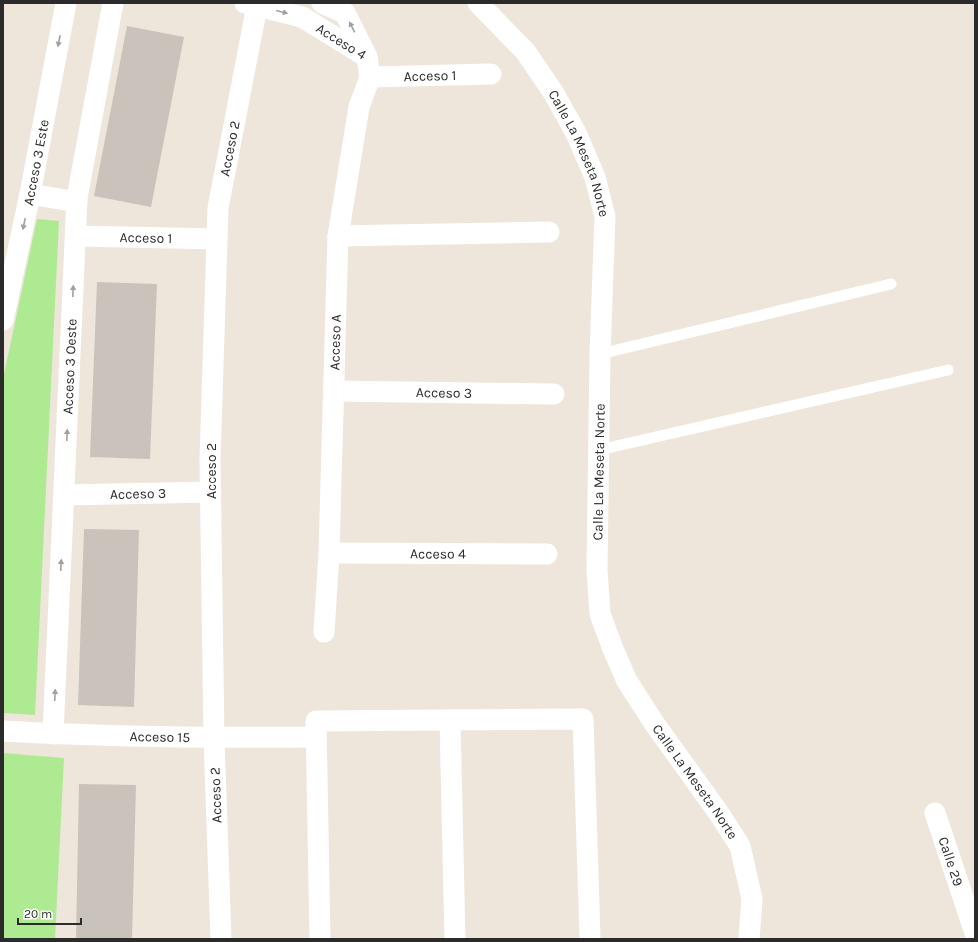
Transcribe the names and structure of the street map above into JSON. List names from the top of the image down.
{
  "streets": {
    "street": [
      "Acceso 4",
      "Acceso 1",
      "Acceso 2",
      "Calle La Meseta Norte",
      "Acceso 3 Este",
      "Acceso A",
      "Acceso 3 Oeste",
      "Acceso 3",
      "Acceso 15",
      "Calle 29"
    ]
  },
  "crossings": [
    ["Acceso 4", "Acceso 2"],
    ["Acceso 4", "Acceso A"],
    ["Acceso 1", "Acceso 2"],
    ["Acceso 1", "Acceso A"],
    ["Acceso 1", "Acceso 3 Oeste"],
    ["Acceso 2", "Acceso 3"],
    ["Acceso 2", "Acceso 15"],
    ["Acceso A", "Acceso 3"],
    ["Acceso 3 Oeste", "Acceso 3"],
    ["Acceso 3 Oeste", "Acceso 15"]
  ],
  "one_way": ["Acceso 3 Este", "Acceso 3 Oeste"],
  "scale_bar": "20 m"
}
